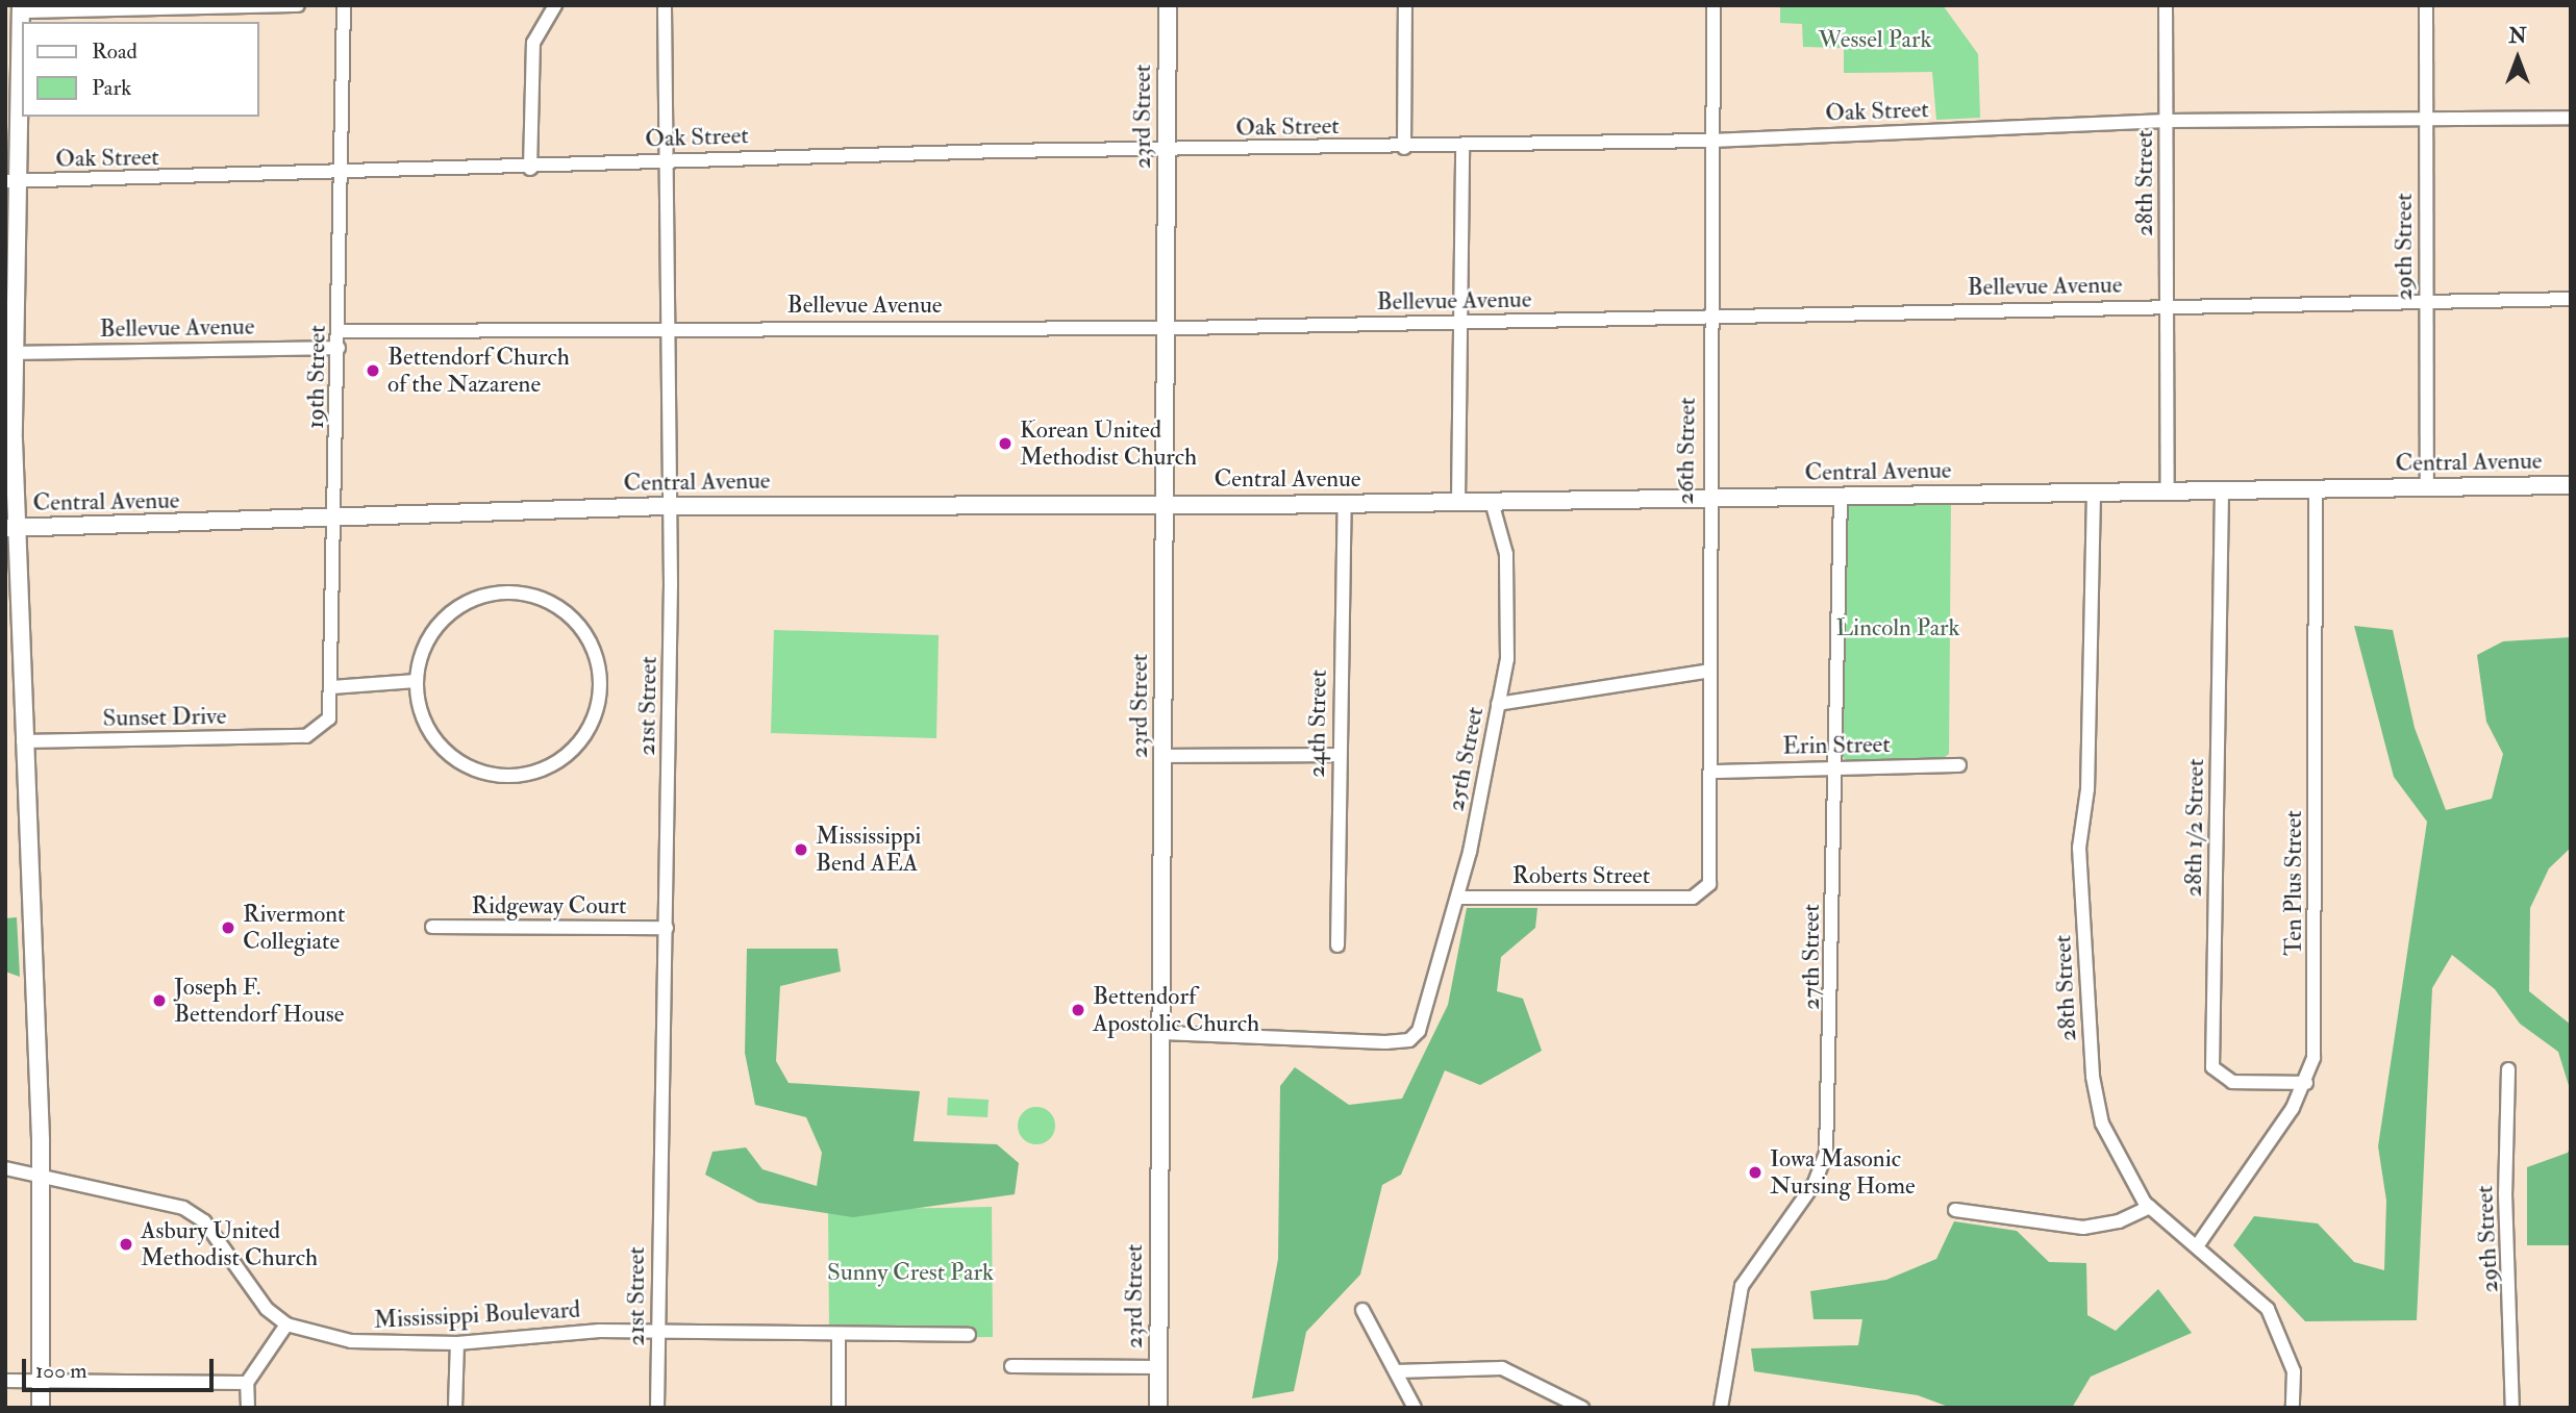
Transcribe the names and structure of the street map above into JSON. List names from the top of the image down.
{
  "streets": {
    "street": [
      "Oak Street",
      "23rd Street",
      "28th Street",
      "29th Street",
      "Bellevue Avenue",
      "19th Street",
      "26th Street",
      "Central Avenue",
      "21st Street",
      "Sunset Drive",
      "24th Street",
      "Erin Street",
      "25th Street",
      "28th 1/2 Street",
      "Roberts Street",
      "Ten Plus Street",
      "Ridgeway Court",
      "27th Street",
      "Mississippi Boulevard"
    ]
  },
  "crossings": [
    ["Oak Street", "23rd Street"],
    ["Oak Street", "28th Street"],
    ["Oak Street", "29th Street"],
    ["Oak Street", "19th Street"],
    ["Oak Street", "26th Street"],
    ["Oak Street", "21st Street"],
    ["23rd Street", "Bellevue Avenue"],
    ["23rd Street", "Central Avenue"],
    ["23rd Street", "25th Street"],
    ["28th Street", "Bellevue Avenue"],
    ["28th Street", "Central Avenue"],
    ["28th Street", "Ten Plus Street"],
    ["29th Street", "Bellevue Avenue"],
    ["29th Street", "Central Avenue"],
    ["Bellevue Avenue", "19th Street"],
    ["Bellevue Avenue", "26th Street"],
    ["Bellevue Avenue", "21st Street"],
    ["19th Street", "Central Avenue"],
    ["19th Street", "Sunset Drive"],
    ["26th Street", "Central Avenue"],
    ["26th Street", "Erin Street"],
    ["26th Street", "Roberts Street"],
    ["Central Avenue", "21st Street"],
    ["Central Avenue", "24th Street"],
    ["Central Avenue", "25th Street"],
    ["Central Avenue", "28th 1/2 Street"],
    ["Central Avenue", "Ten Plus Street"],
    ["Central Avenue", "27th Street"],
    ["21st Street", "Ridgeway Court"],
    ["21st Street", "Mississippi Boulevard"],
    ["Erin Street", "27th Street"],
    ["25th Street", "Roberts Street"],
    ["28th 1/2 Street", "Ten Plus Street"]
  ],
  "parks": ["Wessel Park", "Lincoln Park", "Sunny Crest Park"],
  "places": [
    "Bettendorf Church of the Nazarene",
    "Korean United Methodist Church",
    "Mississippi Bend AEA",
    "Rivermont Collegiate",
    "Joseph F. Bettendorf House",
    "Bettendorf Apostolic Church",
    "Iowa Masonic Nursing Home",
    "Asbury United Methodist Church"
  ],
  "legend": ["Road", "Park"],
  "scale_bar": "100 m",
  "north": "top"
}
